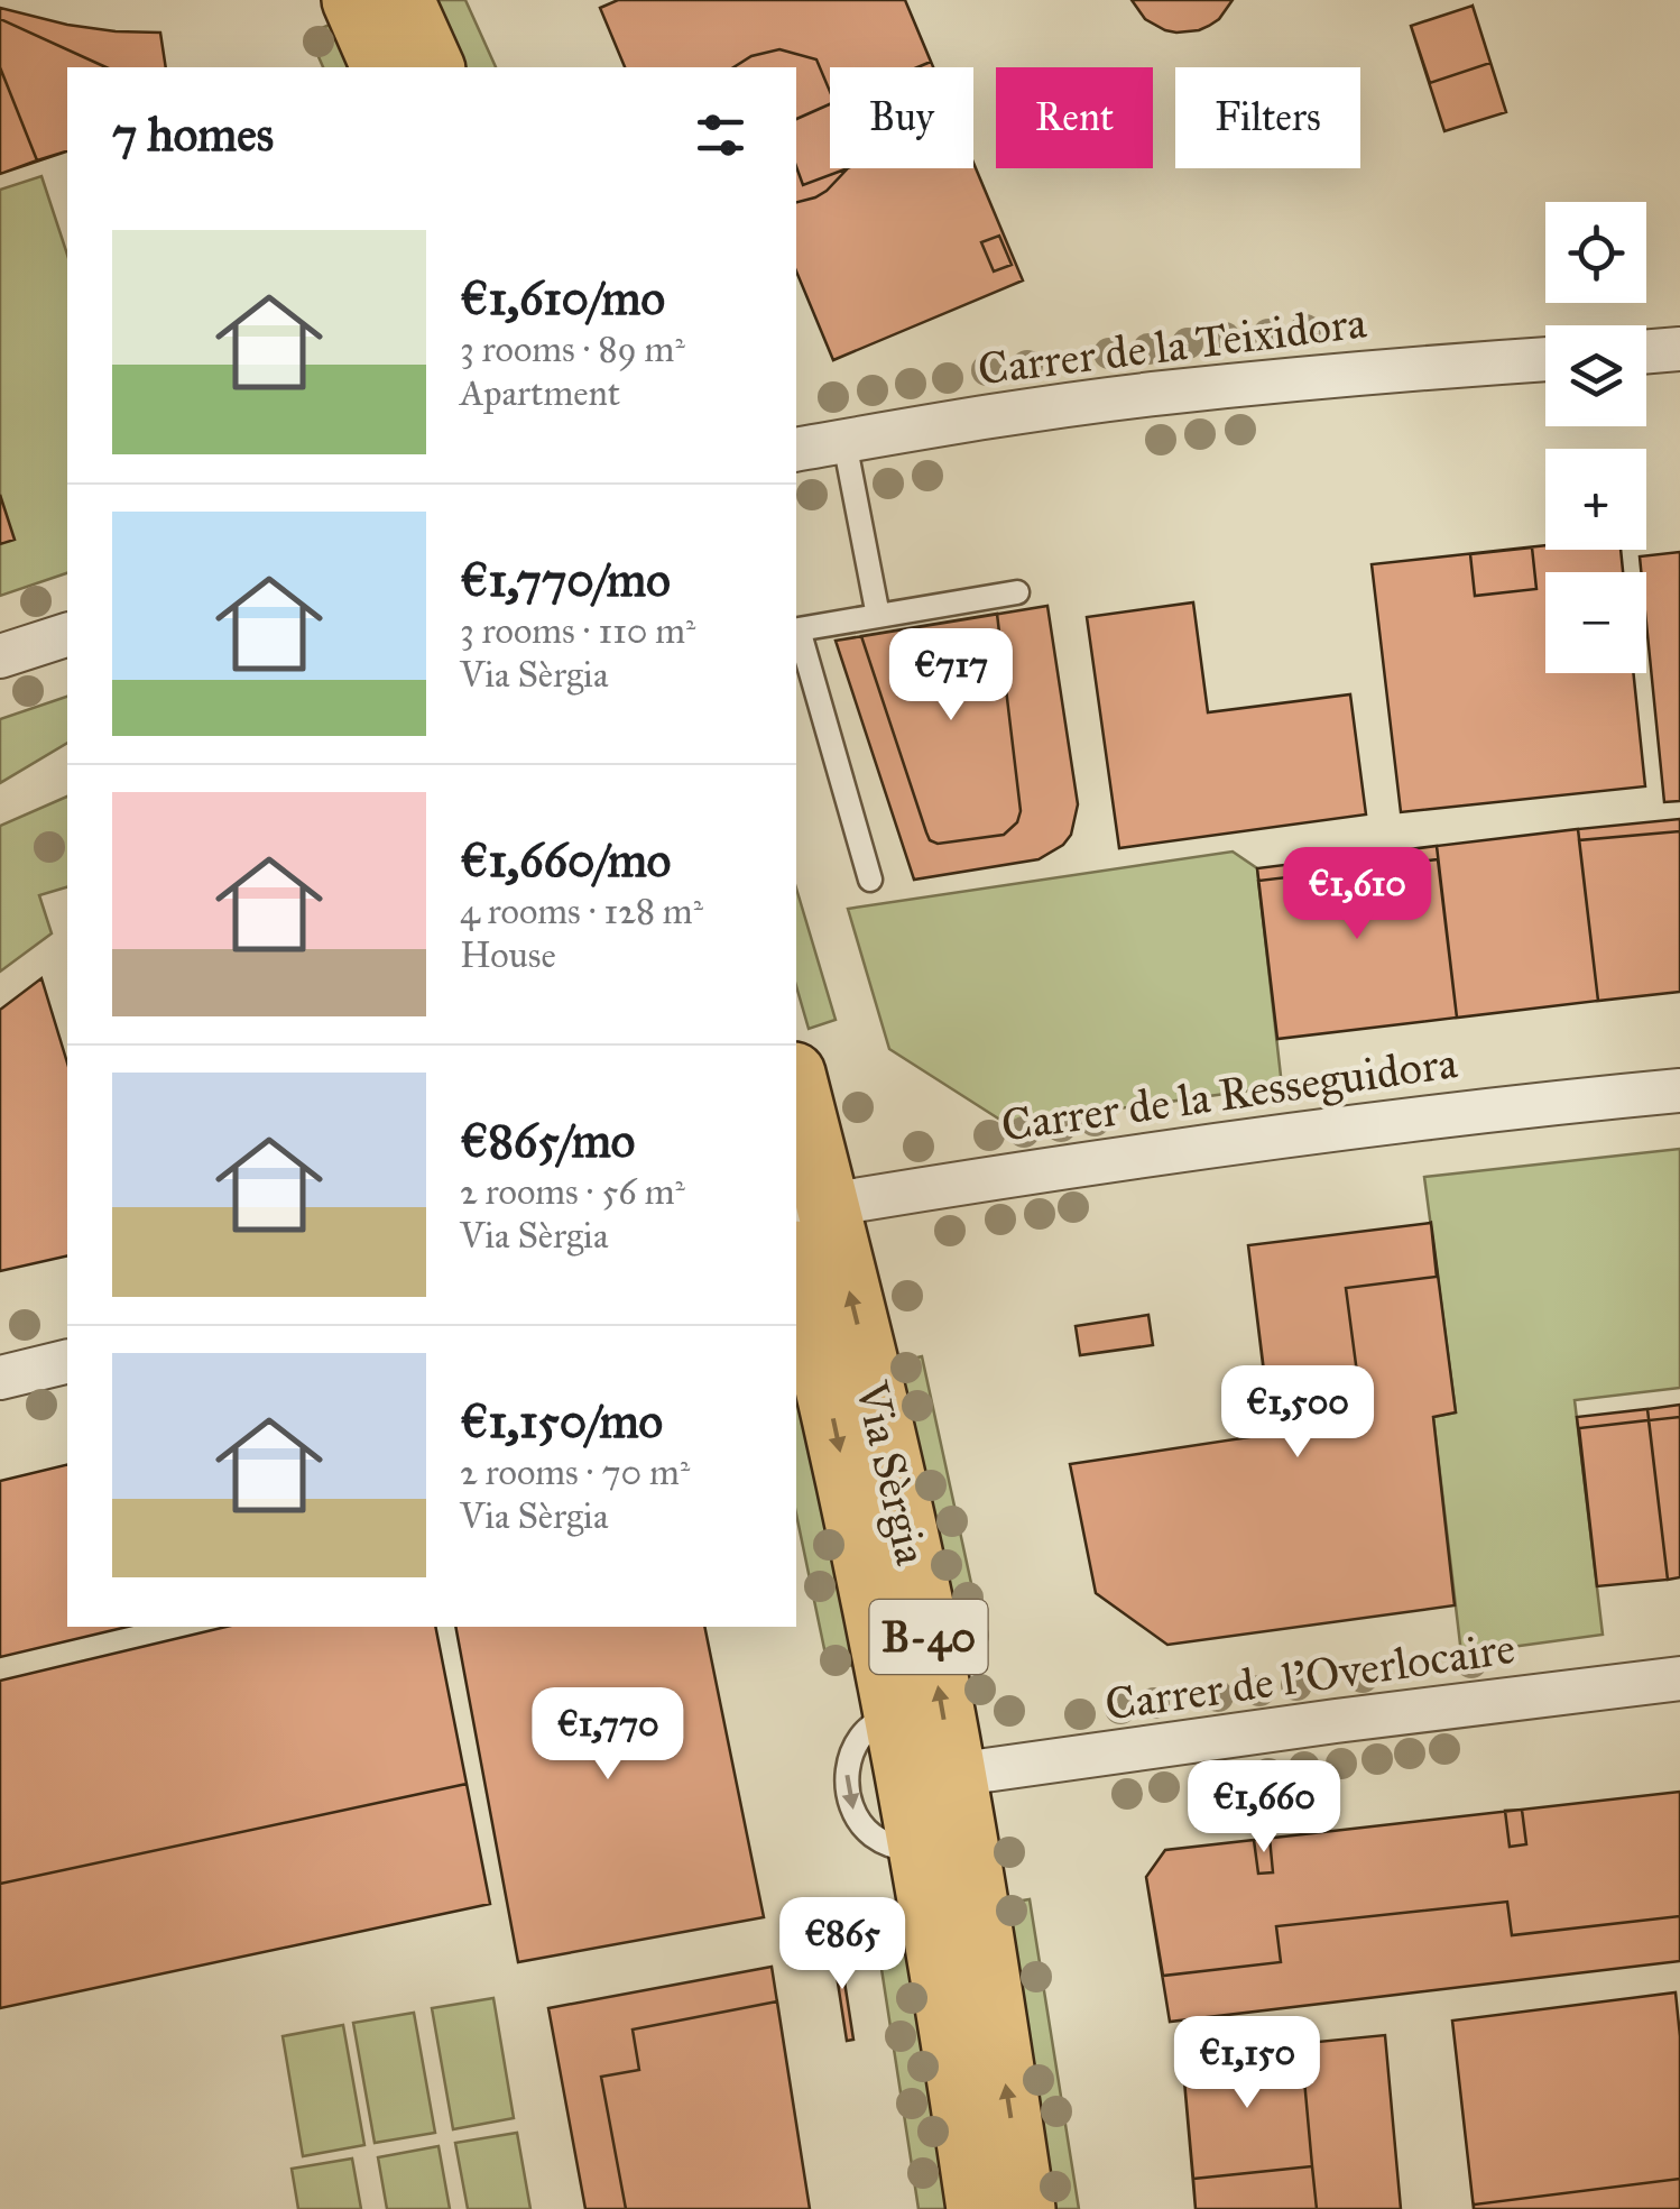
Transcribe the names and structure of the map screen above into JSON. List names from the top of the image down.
{
  "streets": {
    "main road": ["Via Sèrgia", "B-40"],
    "street": ["Carrer de la Teixidora", "Carrer de la Resseguidora", "Carrer de l'Overlocaire"]
  },
  "crossings": [
    ["Carrer de la Resseguidora", "Via Sèrgia"],
    ["Via Sèrgia", "Carrer de l'Overlocaire"]
  ],
  "page": {
    "chip": ["Buy", "Rent", "Filters"],
    "heading": "7 homes",
    "map_buttons": ["+", "−"],
    "list": [
      {
        "name": "€1,610/mo",
        "note": "3 rooms · 89 m² · Apartment"
      },
      {
        "name": "€1,770/mo",
        "note": "3 rooms · 110 m² · Via Sèrgia"
      },
      {
        "name": "€1,660/mo",
        "note": "4 rooms · 128 m² · House"
      },
      {
        "name": "€865/mo",
        "note": "2 rooms · 56 m² · Via Sèrgia"
      },
      {
        "name": "€1,150/mo",
        "note": "2 rooms · 70 m² · Via Sèrgia"
      }
    ],
    "price": [
      "€717",
      "€1,610",
      "€1,500",
      "€1,770",
      "€1,660",
      "€865",
      "€1,150"
    ]
  }
}
